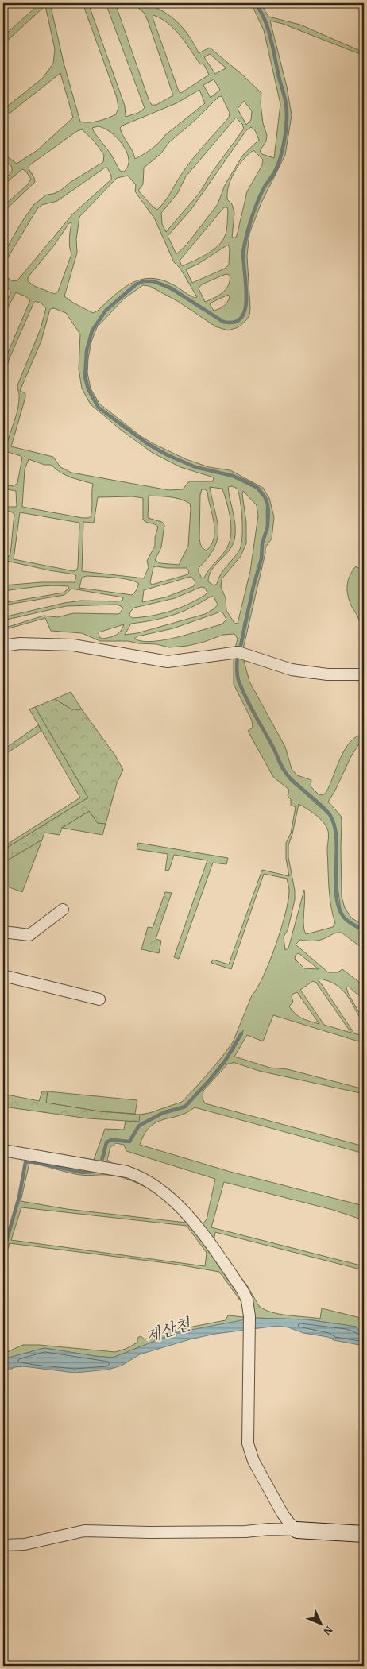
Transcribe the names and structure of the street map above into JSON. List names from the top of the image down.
{
  "water": ["제산천"],
  "north": "bottom right"
}
